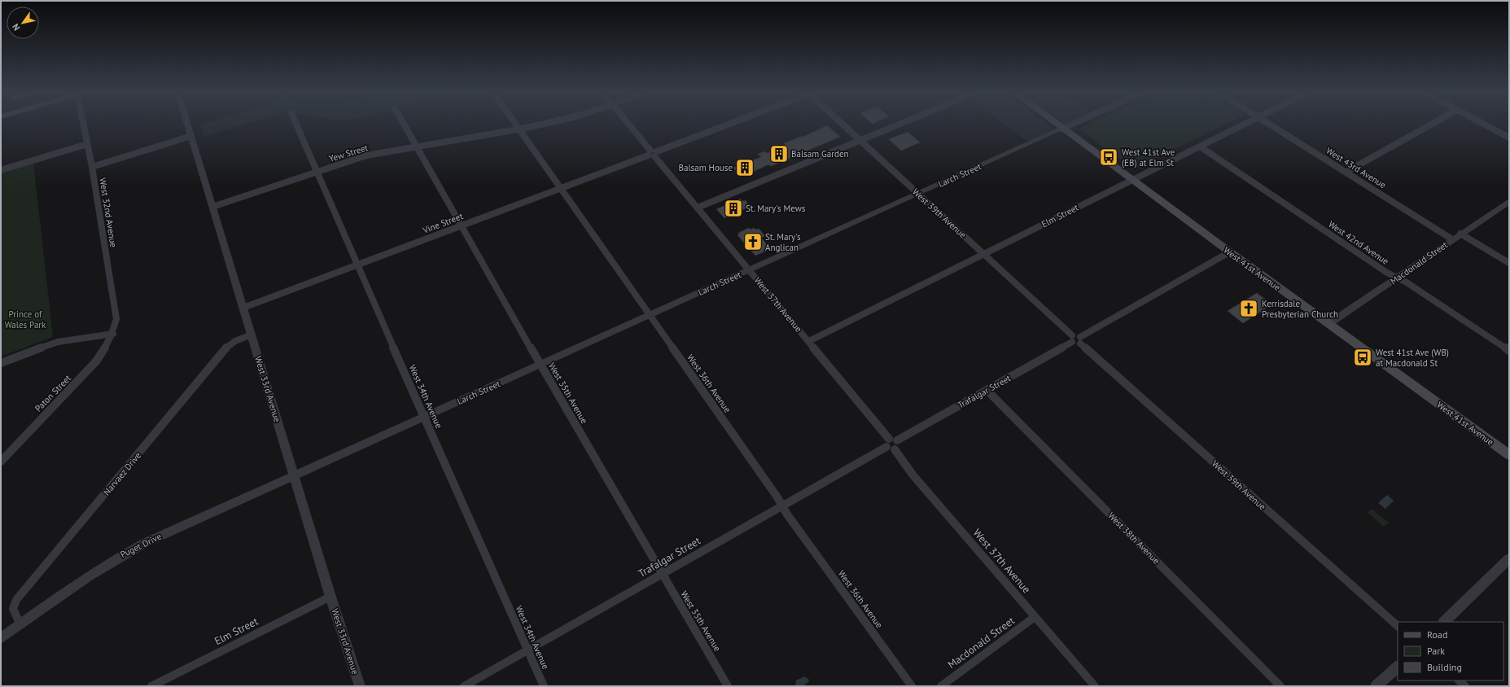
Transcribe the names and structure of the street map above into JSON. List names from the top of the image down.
{
  "streets": {
    "main road": ["West 41st Avenue"],
    "street": [
      "Yew Street",
      "West 43rd Avenue",
      "Larch Street",
      "West 32nd Avenue",
      "West 39th Avenue",
      "Elm Street",
      "Vine Street",
      "West 42nd Avenue",
      "Macdonald Street",
      "West 37th Avenue",
      "West 36th Avenue",
      "West 33rd Avenue",
      "Trafalgar Street",
      "Paton Street",
      "West 35th Avenue",
      "West 34th Avenue",
      "Narvaez Drive",
      "West 38th Avenue",
      "Puget Drive"
    ]
  },
  "crossings": [
    ["Yew Street", "West 36th Avenue"],
    ["Yew Street", "West 33rd Avenue"],
    ["Yew Street", "West 35th Avenue"],
    ["Yew Street", "West 34th Avenue"],
    ["West 43rd Avenue", "Macdonald Street"],
    ["Larch Street", "West 39th Avenue"],
    ["Larch Street", "West 41st Avenue"],
    ["Larch Street", "West 37th Avenue"],
    ["Larch Street", "West 36th Avenue"],
    ["Larch Street", "West 33rd Avenue"],
    ["Larch Street", "West 35th Avenue"],
    ["Larch Street", "West 34th Avenue"],
    ["Larch Street", "Puget Drive"],
    ["West 32nd Avenue", "Paton Street"],
    ["West 39th Avenue", "Elm Street"],
    ["West 39th Avenue", "Trafalgar Street"],
    ["Elm Street", "West 42nd Avenue"],
    ["Elm Street", "West 41st Avenue"],
    ["Elm Street", "West 37th Avenue"],
    ["Elm Street", "West 33rd Avenue"],
    ["Vine Street", "West 37th Avenue"],
    ["Vine Street", "West 36th Avenue"],
    ["Vine Street", "West 33rd Avenue"],
    ["Vine Street", "West 35th Avenue"],
    ["Vine Street", "West 34th Avenue"],
    ["West 42nd Avenue", "Macdonald Street"],
    ["Macdonald Street", "West 41st Avenue"],
    ["Macdonald Street", "West 37th Avenue"],
    ["West 41st Avenue", "Trafalgar Street"],
    ["West 37th Avenue", "Trafalgar Street"],
    ["West 36th Avenue", "Trafalgar Street"],
    ["West 33rd Avenue", "Narvaez Drive"],
    ["West 33rd Avenue", "Puget Drive"],
    ["Trafalgar Street", "West 35th Avenue"],
    ["Trafalgar Street", "West 34th Avenue"],
    ["Trafalgar Street", "West 38th Avenue"],
    ["Narvaez Drive", "Puget Drive"]
  ],
  "parks": ["Prince of Wales Park"],
  "places": {
    "building": ["Balsam Garden", "Balsam House", "St. Mary's Mews"],
    "bus stop": ["West 41st Ave (EB) at Elm St", "West 41st Ave (WB) at Macdonald St"],
    "church": ["St. Mary's Anglican", "Kerrisdale Presbyterian Church"]
  },
  "legend": ["Road", "Park", "Building"],
  "north": "bottom left"
}
